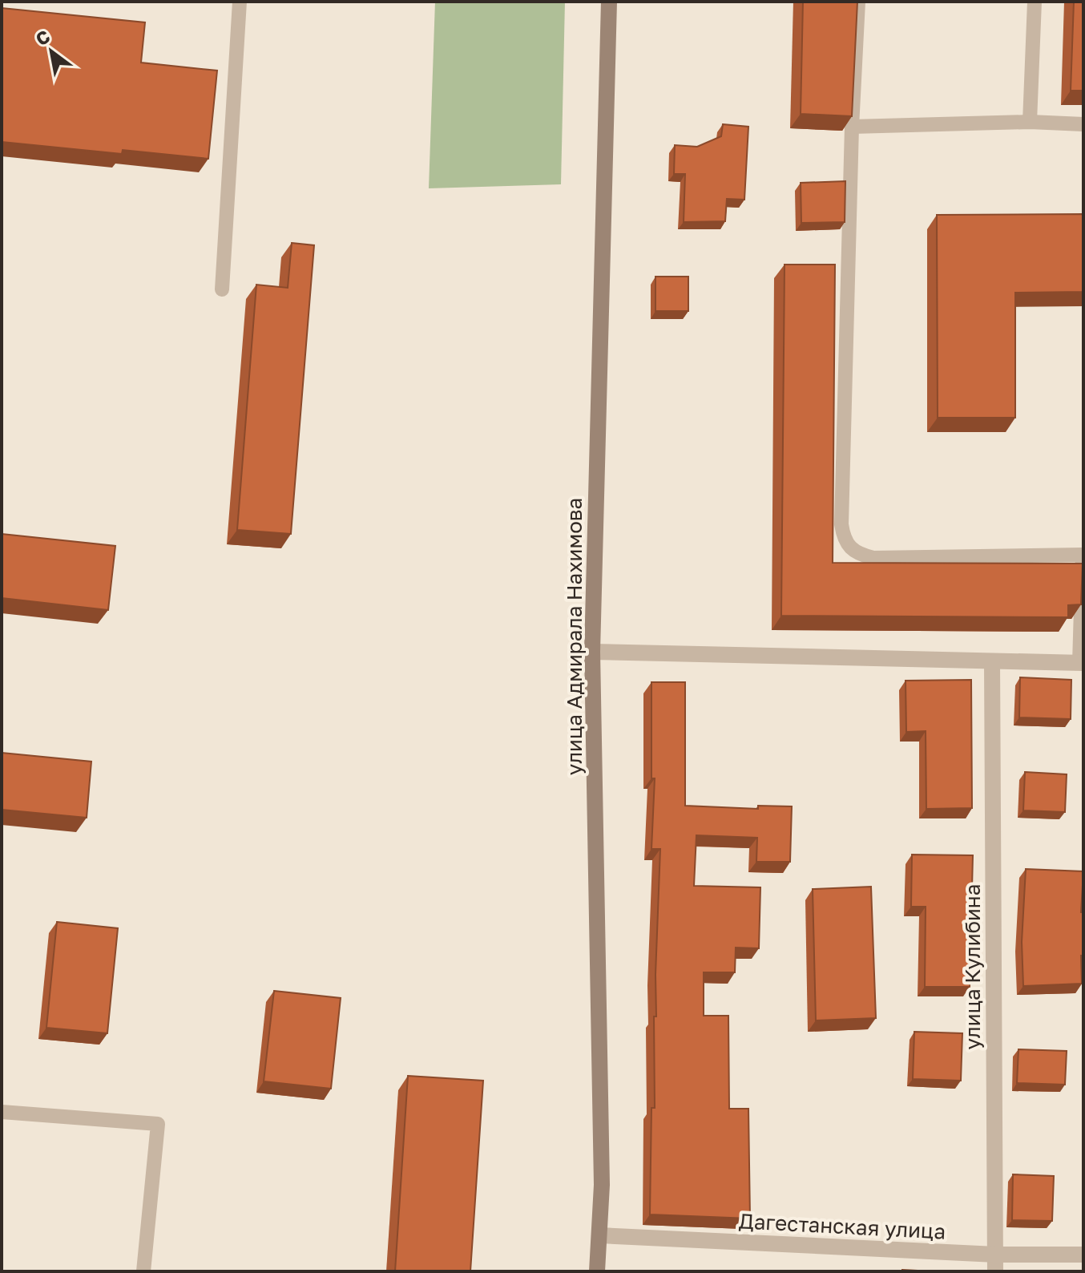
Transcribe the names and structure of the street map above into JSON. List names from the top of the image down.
{
  "streets": {
    "main road": ["улица Адмирала Нахимова"],
    "street": ["улица Кулибина", "Дагестанская улица"]
  },
  "crossings": [
    ["улица Адмирала Нахимова", "Дагестанская улица"],
    ["улица Кулибина", "Дагестанская улица"]
  ],
  "north": "top left"
}
